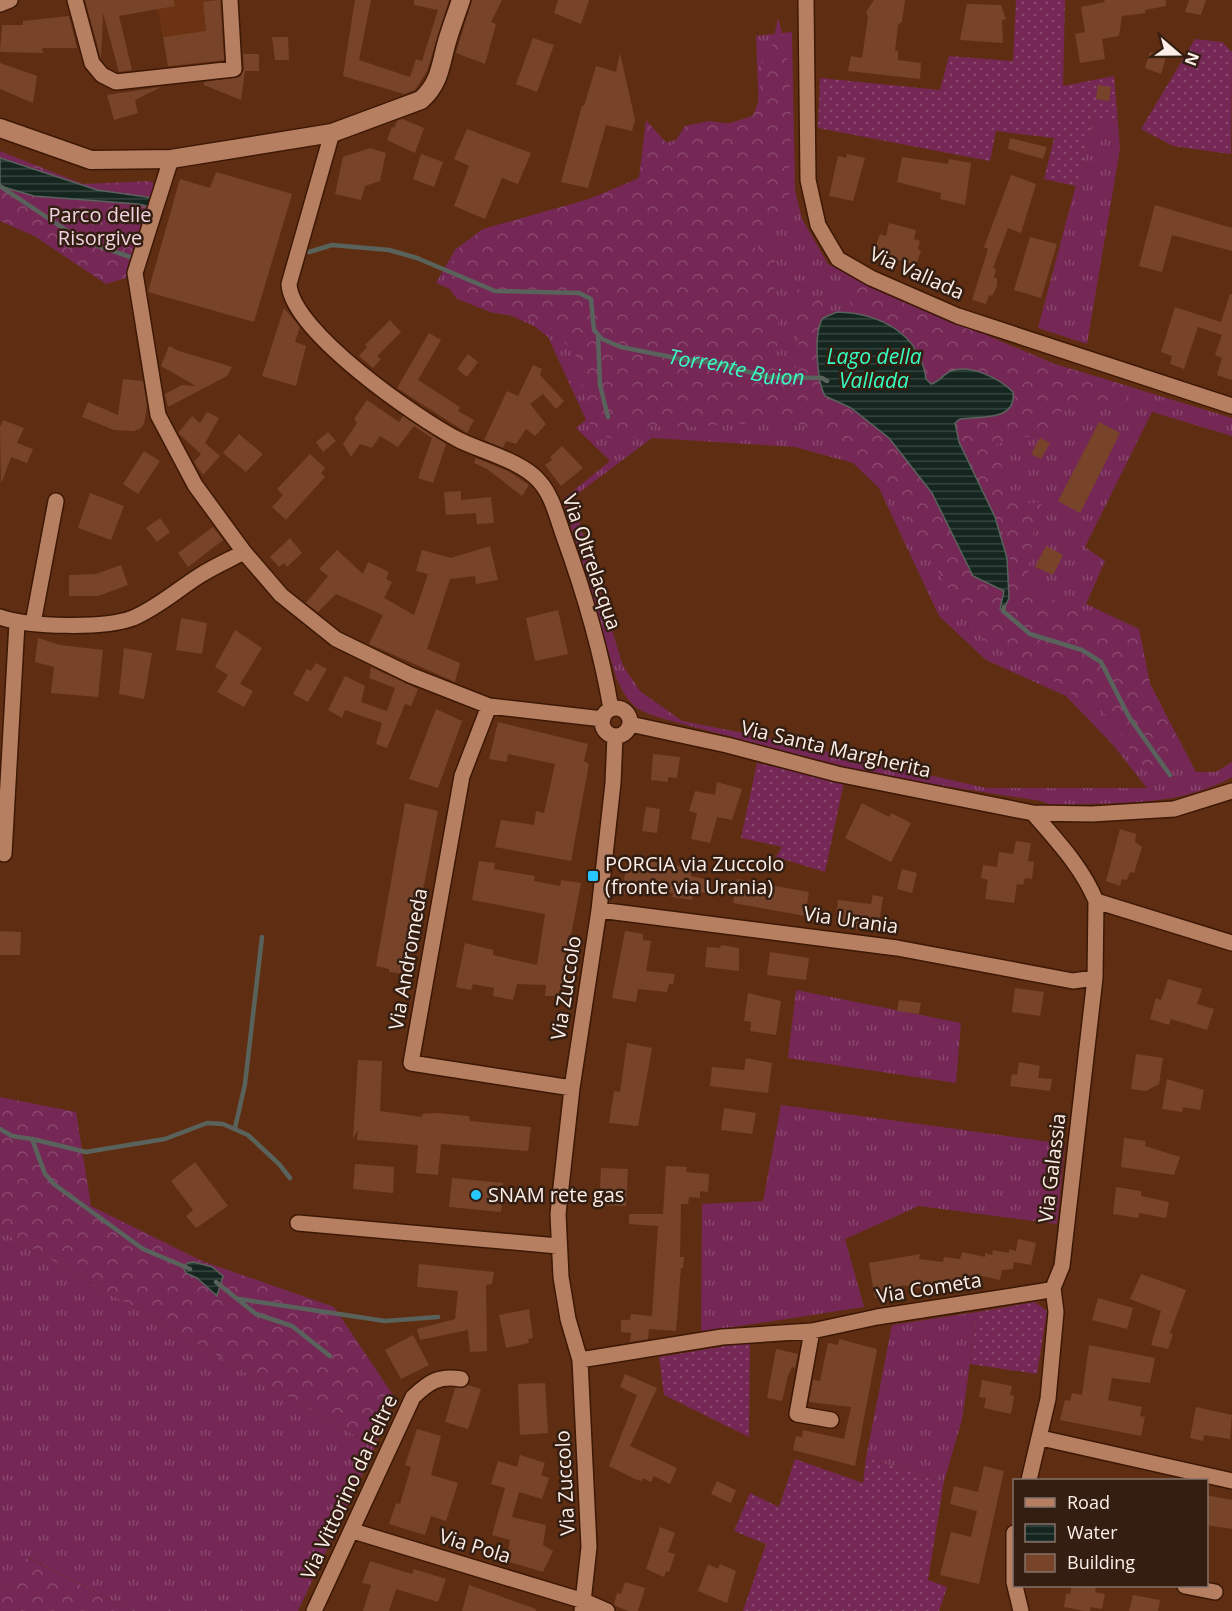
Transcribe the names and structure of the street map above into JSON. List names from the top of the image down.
{
  "streets": {
    "street": [
      "Via Vallada",
      "Via Oltrelacqua",
      "Via Santa Margherita",
      "Via Urania",
      "Via Andromeda",
      "Via Zuccolo",
      "Via Galassia",
      "Via Cometa",
      "Via Vittorino da Feltre",
      "Via Pola"
    ]
  },
  "crossings": [
    ["Via Oltrelacqua", "Via Santa Margherita"],
    ["Via Oltrelacqua", "Via Zuccolo"],
    ["Via Santa Margherita", "Via Zuccolo"],
    ["Via Urania", "Via Zuccolo"],
    ["Via Urania", "Via Galassia"],
    ["Via Andromeda", "Via Zuccolo"],
    ["Via Zuccolo", "Via Cometa"],
    ["Via Zuccolo", "Via Pola"],
    ["Via Galassia", "Via Cometa"],
    ["Via Vittorino da Feltre", "Via Pola"]
  ],
  "water": ["Lago della Vallada", "Torrente Buion"],
  "parks": ["Parco delle Risorgive"],
  "places": {
    "transit": ["PORCIA via Zuccolo (fronte via Urania)"],
    "other": ["SNAM rete gas"]
  },
  "legend": ["Road", "Water", "Building"],
  "north": "right"
}
